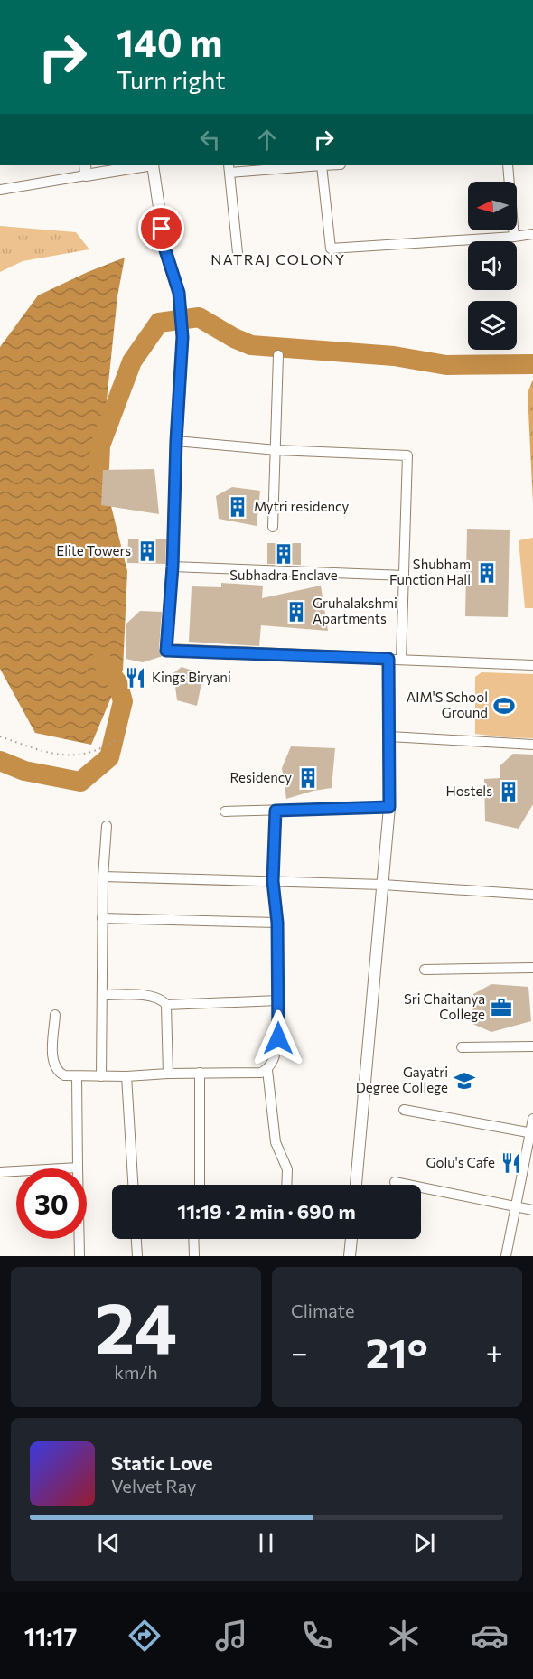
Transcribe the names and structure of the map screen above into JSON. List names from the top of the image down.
{
  "districts": ["NATRAJ COLONY"],
  "places": {
    "building": [
      "Mytri residency",
      "Elite Towers",
      "Subhadra Enclave",
      "Shubham Function Hall",
      "Gruhalakshmi Apartments",
      "Residency",
      "Hostels"
    ],
    "restaurant": ["Kings Biryani", "Golu's Cafe"],
    "sports": ["AIM'S School Ground"],
    "office": ["Sri Chaitanya College"],
    "school or university": ["Gayatri Degree College"]
  },
  "north": "left",
  "page": {
    "turn": ["140 m", "Turn right"],
    "limit": "30",
    "trip": "11:19 · 2 min · 690 m",
    "tile": [
      ["24", "km/h"],
      "Climate"
    ],
    "heat": ["−", "21°", "+"],
    "song": ["Static Love", "Velvet Ray"],
    "tabs": "11:17"
  }
}
